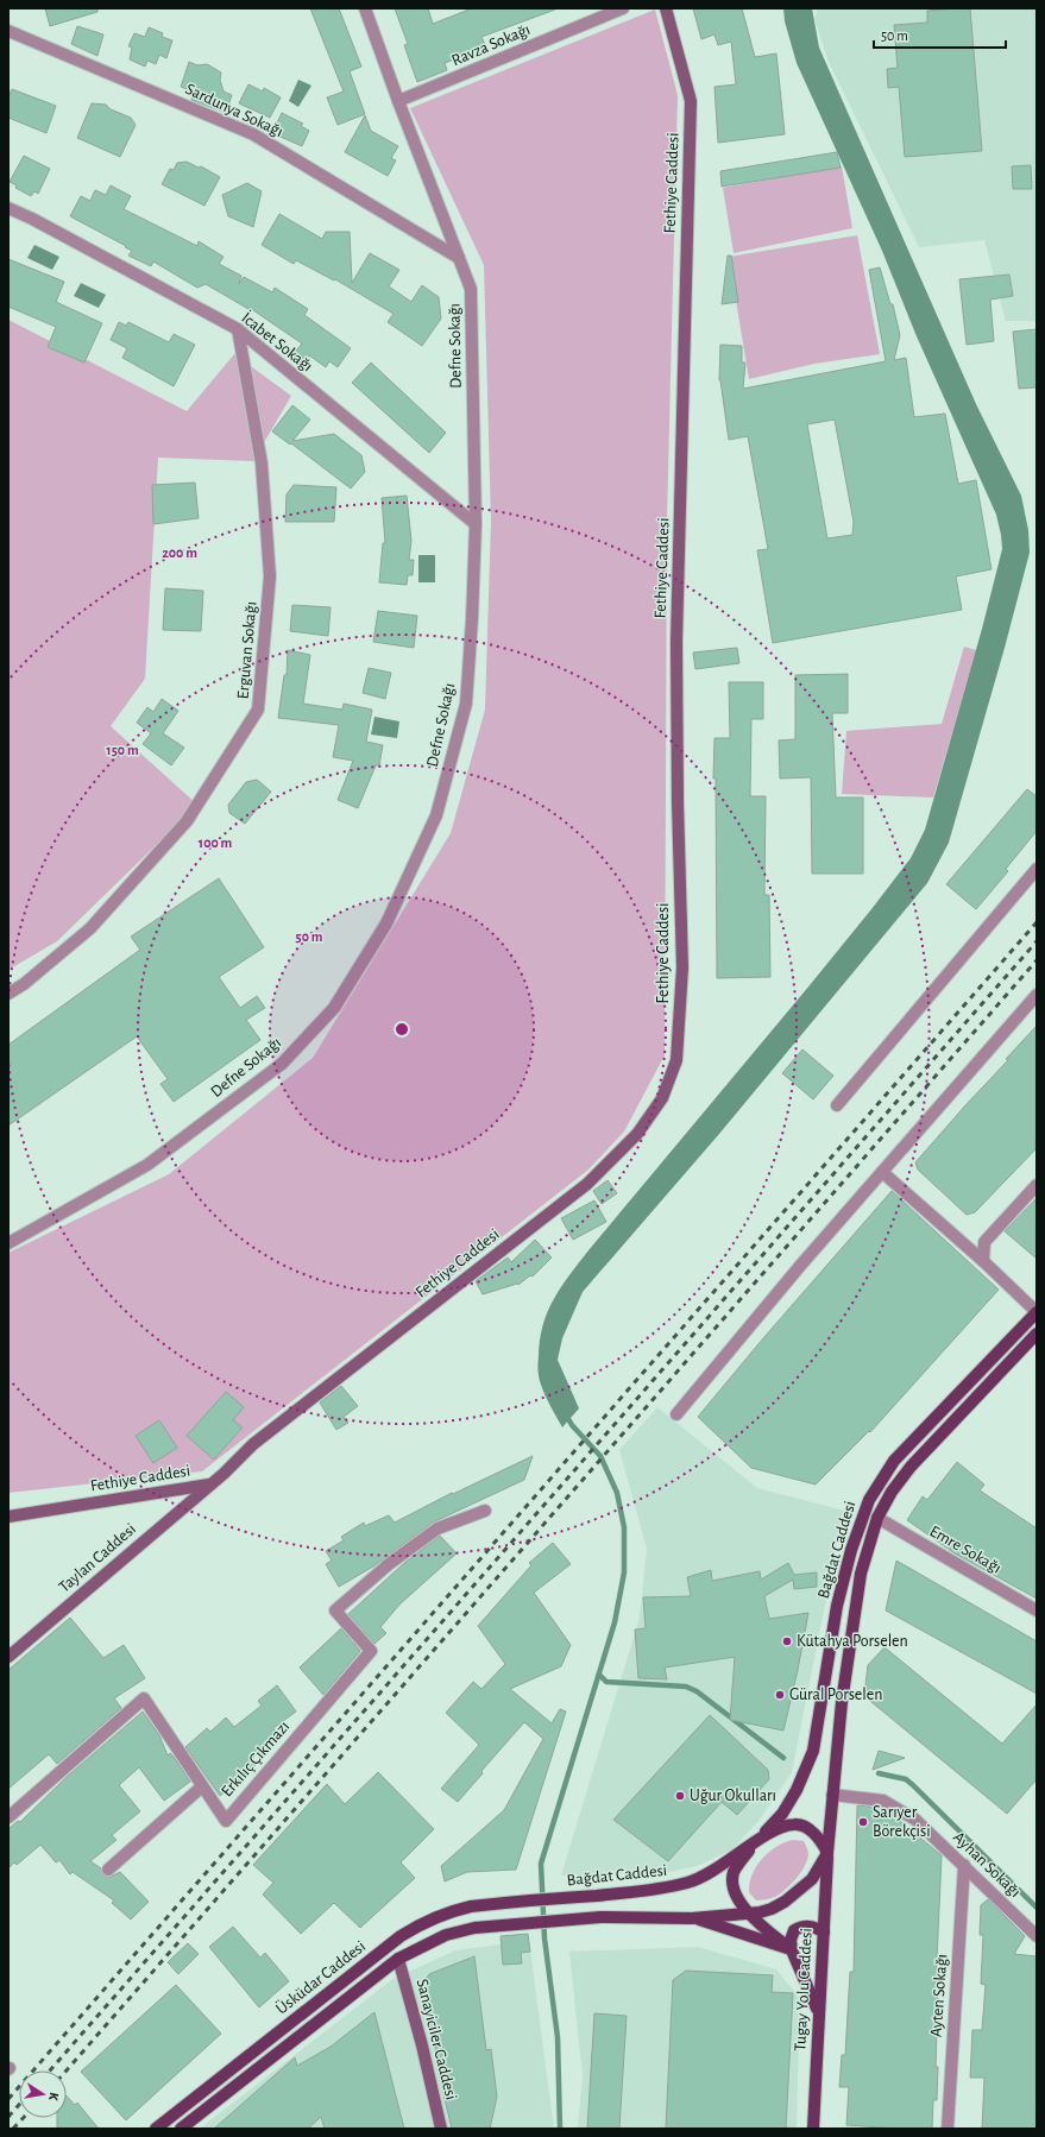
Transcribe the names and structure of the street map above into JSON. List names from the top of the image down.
{
  "streets": {
    "main road": ["Bağdat Caddesi", "Üsküdar Caddesi", "Tugay Yolu Caddesi"],
    "street": [
      "Ravza Sokağı",
      "Sardunya Sokağı",
      "Fethiye Caddesi",
      "İcabet Sokağı",
      "Defne Sokağı",
      "Erguvan Sokağı",
      "Emre Sokağı",
      "Taylan Caddesi",
      "Erkılıç Çıkmazı",
      "Ayhan Sokağı",
      "Ayten Sokağı",
      "Sanayiciler Caddesi"
    ]
  },
  "crossings": [
    ["Ravza Sokağı", "Defne Sokağı"],
    ["Sardunya Sokağı", "Defne Sokağı"],
    ["Fethiye Caddesi", "Taylan Caddesi"],
    ["İcabet Sokağı", "Defne Sokağı"],
    ["İcabet Sokağı", "Erguvan Sokağı"],
    ["Bağdat Caddesi", "Emre Sokağı"],
    ["Bağdat Caddesi", "Ayhan Sokağı"],
    ["Bağdat Caddesi", "Üsküdar Caddesi"],
    ["Bağdat Caddesi", "Tugay Yolu Caddesi"],
    ["Ayhan Sokağı", "Ayten Sokağı"],
    ["Üsküdar Caddesi", "Sanayiciler Caddesi"]
  ],
  "places": [
    "Kütahya Porselen",
    "Güral Porselen",
    "Uğur Okulları",
    "Sarıyer Börekçisi"
  ],
  "scale_bar": "50 m",
  "north": "right",
  "rings": [
    "200 m",
    "150 m",
    "100 m",
    "50 m"
  ]
}
